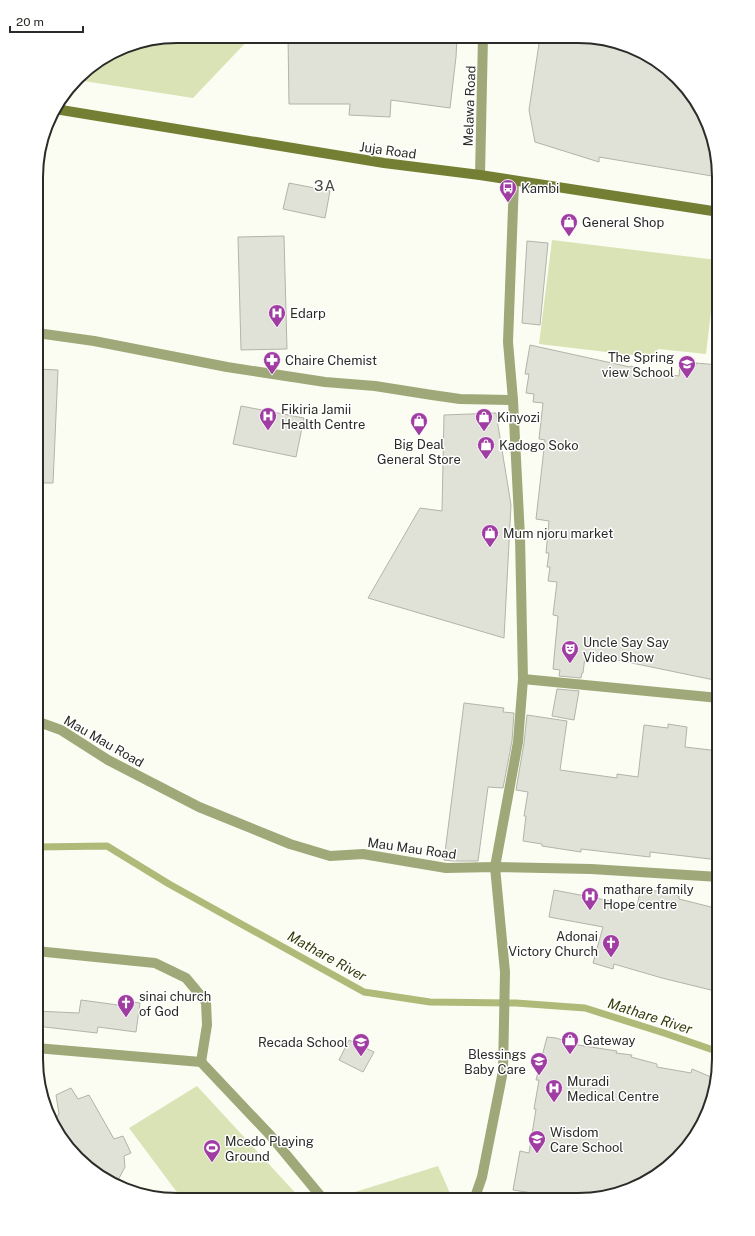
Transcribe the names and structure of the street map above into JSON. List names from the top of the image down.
{
  "streets": {
    "main road": ["Juja Road"],
    "street": ["Melawa Road", "Mau Mau Road"]
  },
  "crossings": [
    ["Melawa Road", "Juja Road"]
  ],
  "districts": ["3A"],
  "water": ["Mathare River"],
  "places": {
    "bus stop": ["Kambi"],
    "shop": [
      "General Shop",
      "Kinyozi",
      "Big Deal General Store",
      "Kadogo Soko",
      "Mum njoru market",
      "Gateway"
    ],
    "hospital": [
      "Edarp",
      "Fikiria Jamii Health Centre",
      "mathare family Hope centre",
      "Muradi Medical Centre"
    ],
    "pharmacy": ["Chaire Chemist"],
    "school or university": [
      "The Spring view School",
      "Recada School",
      "Blessings Baby Care",
      "Wisdom Care School"
    ],
    "theatre": ["Uncle Say Say Video Show"],
    "church": ["Adonai Victory Church", "sinai church of God"],
    "sports": ["Mcedo Playing Ground"]
  },
  "scale_bar": "20 m"
}
